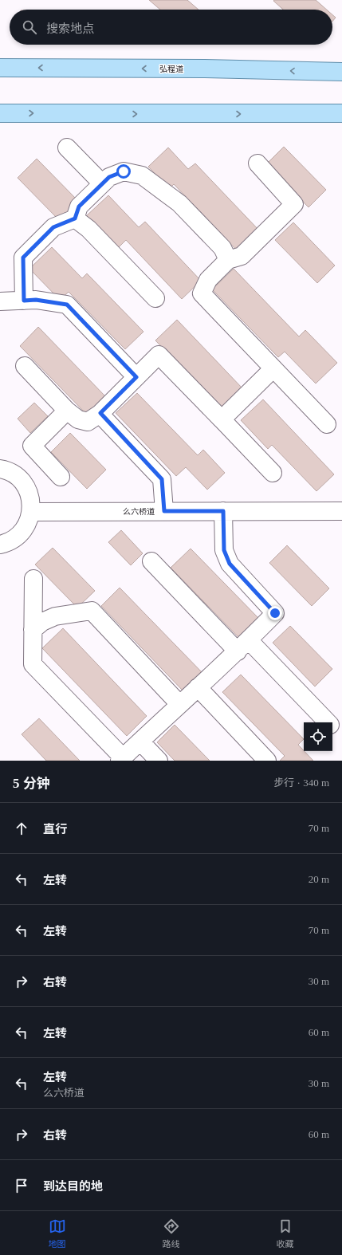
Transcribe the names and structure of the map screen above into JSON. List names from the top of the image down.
{
  "streets": {
    "main road": ["弘程道"],
    "street": ["么六桥道"]
  },
  "page": {
    "search": "搜索地点",
    "heading": ["5 分钟", "步行 · 340 m"],
    "list": [
      ["直行", "70 m"],
      ["左转", "20 m"],
      ["左转", "70 m"],
      ["右转", "30 m"],
      ["左转", "60 m"],
      ["左转", "么六桥道", "30 m"],
      ["右转", "60 m"],
      "到达目的地"
    ],
    "nav": ["地图", "路线", "收藏"]
  }
}
